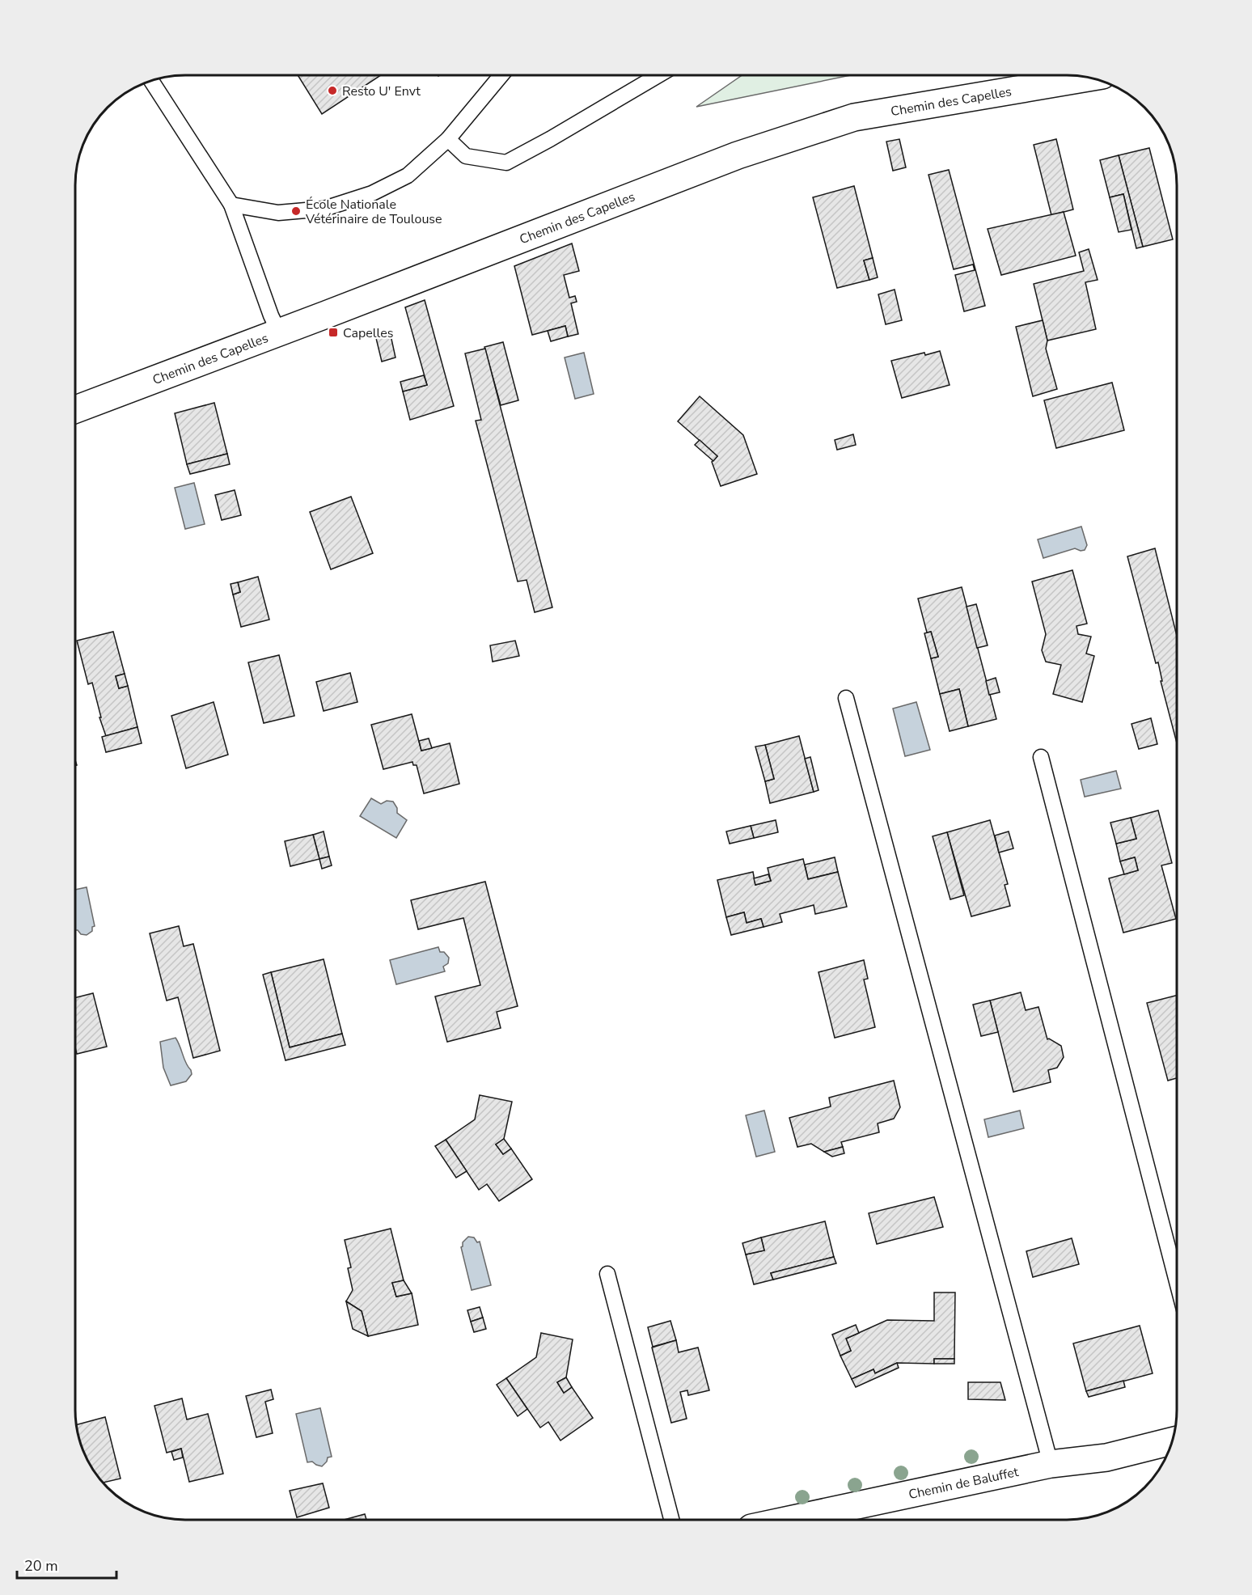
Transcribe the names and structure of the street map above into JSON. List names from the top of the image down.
{
  "streets": {
    "street": ["Chemin des Capelles", "Chemin de Baluffet"]
  },
  "places": {
    "other": ["Resto U' Envt", "École Nationale Vétérinaire de Toulouse"],
    "transit": ["Capelles"]
  },
  "scale_bar": "20 m"
}
